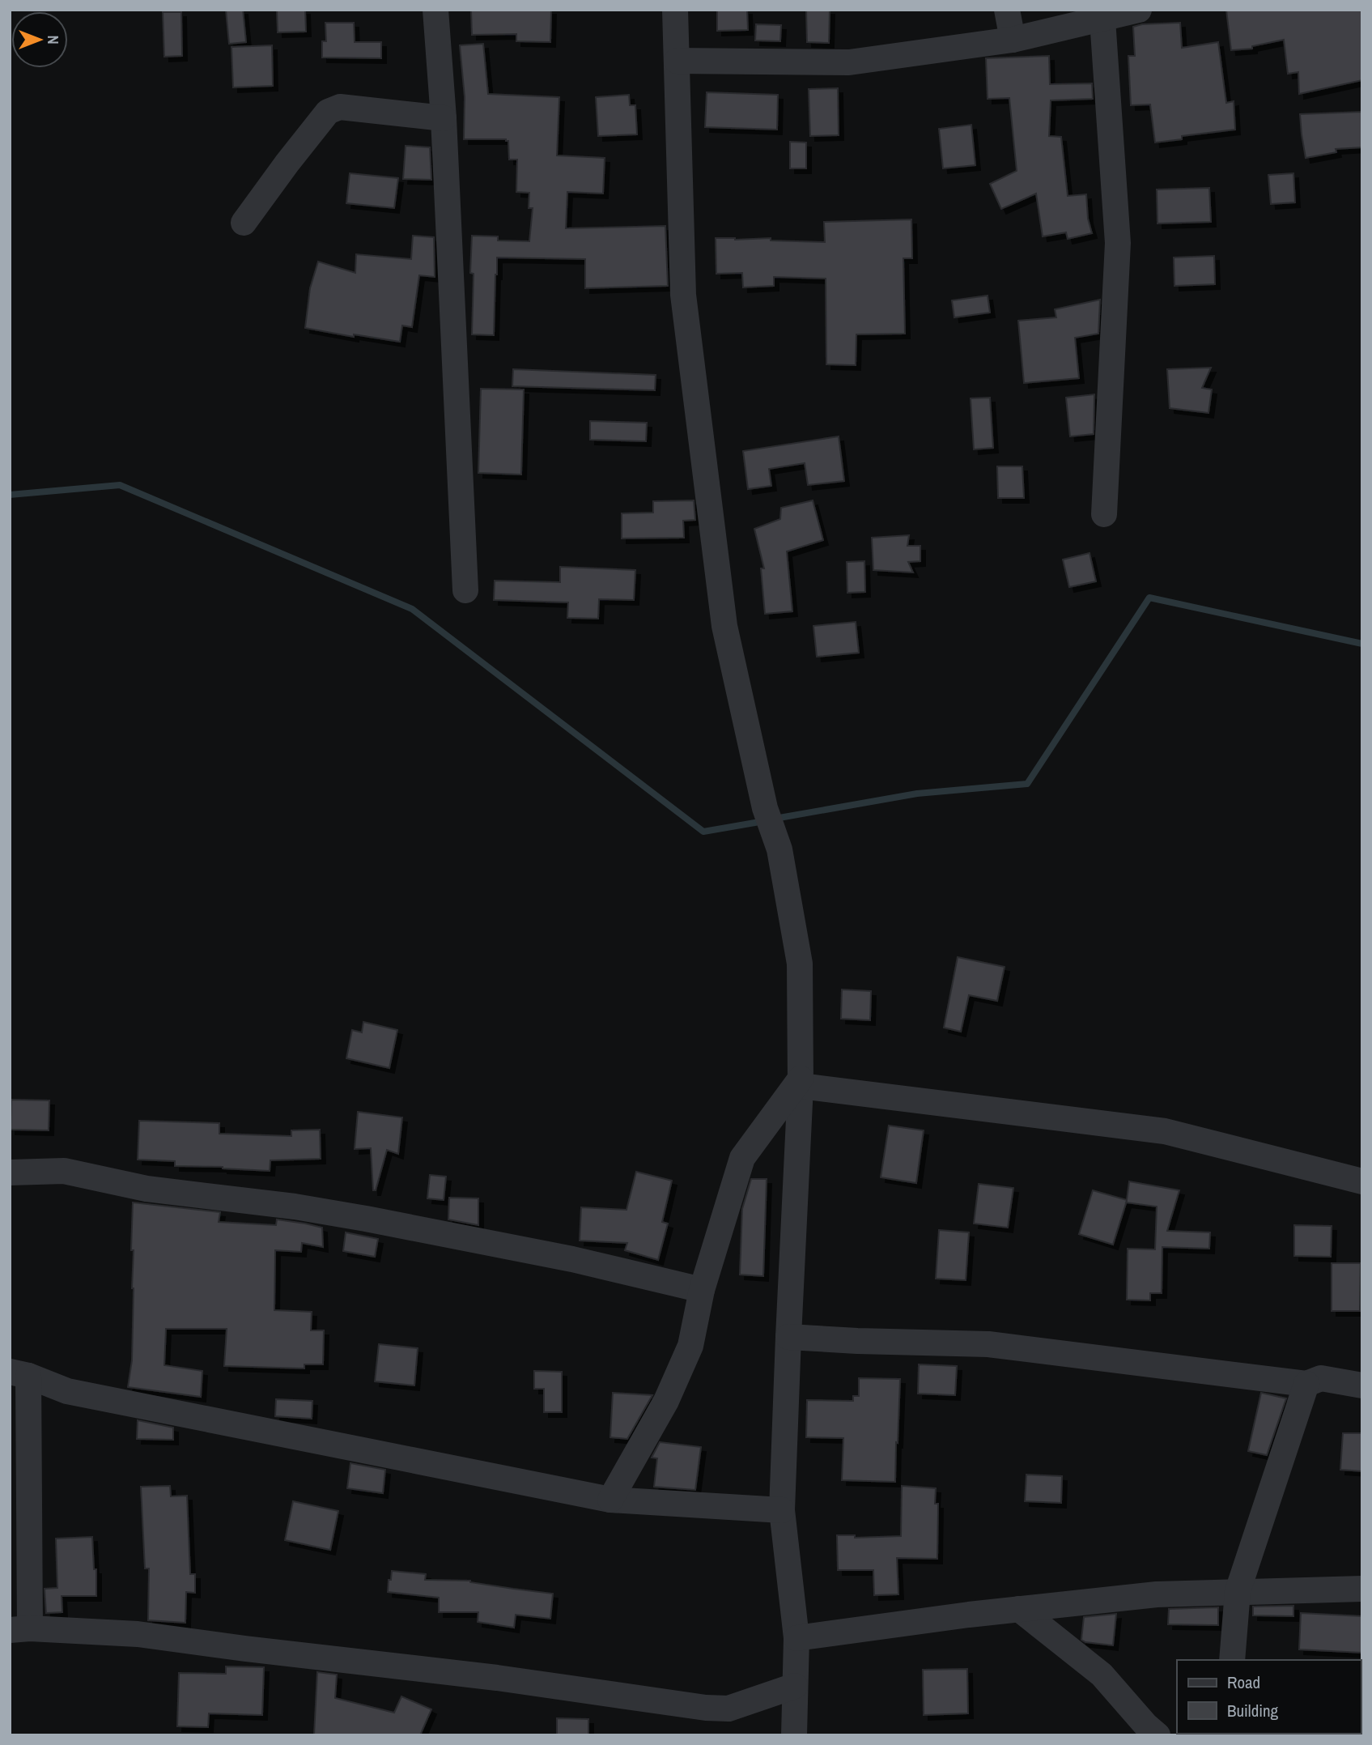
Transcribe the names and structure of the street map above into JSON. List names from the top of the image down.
{
  "legend": ["Road", "Building"],
  "north": "right"
}
